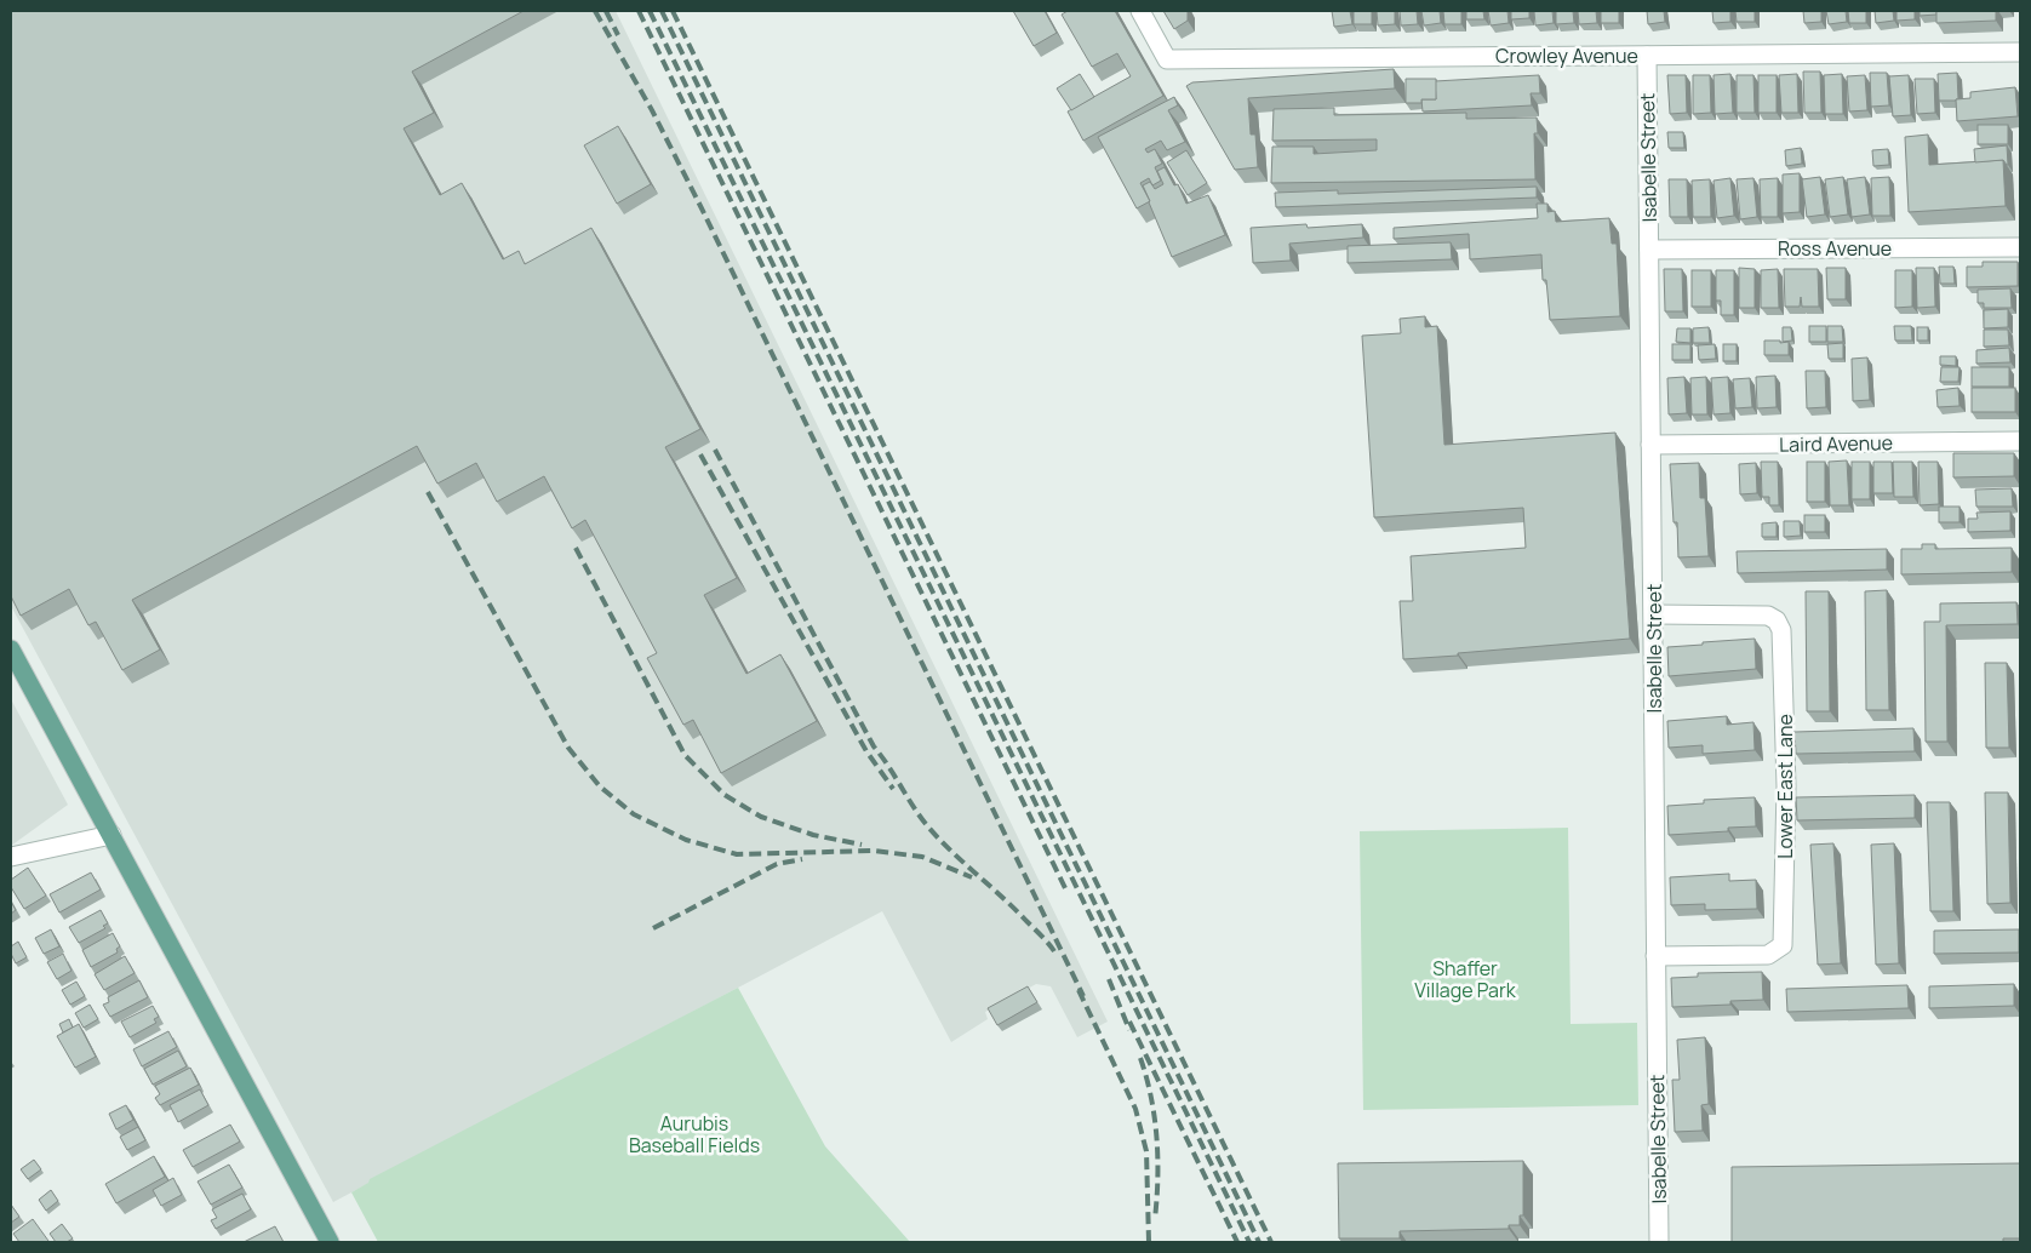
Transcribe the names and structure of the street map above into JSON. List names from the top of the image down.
{
  "streets": {
    "street": [
      "Crowley Avenue",
      "Isabelle Street",
      "Ross Avenue",
      "Laird Avenue",
      "Lower East Lane"
    ]
  },
  "crossings": [
    ["Crowley Avenue", "Isabelle Street"],
    ["Isabelle Street", "Ross Avenue"],
    ["Isabelle Street", "Laird Avenue"],
    ["Isabelle Street", "Lower East Lane"]
  ],
  "parks": ["Shaffer Village Park", "Aurubis Baseball Fields"]
}
